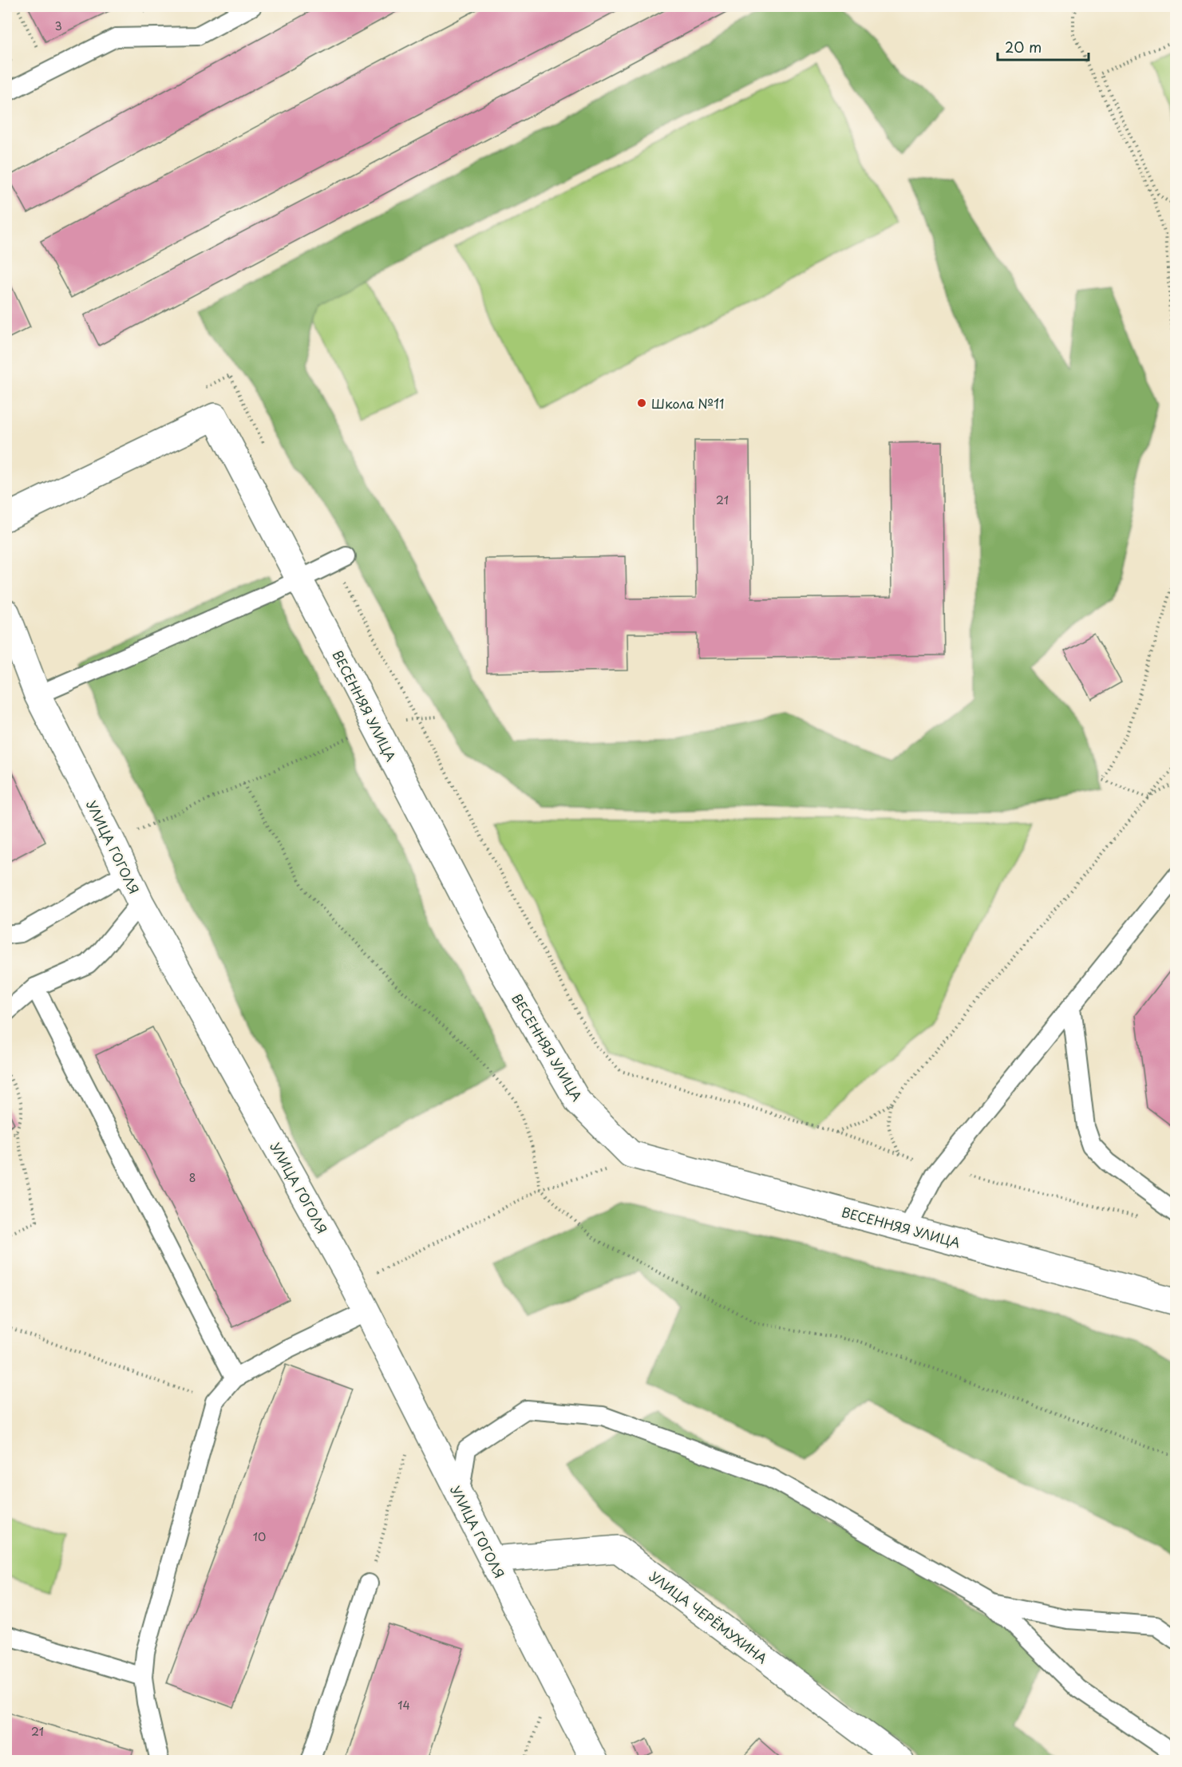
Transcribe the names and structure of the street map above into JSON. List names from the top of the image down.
{
  "streets": {
    "street": ["ВЕСЕННЯЯ УЛИЦА", "УЛИЦА ГОГОЛЯ", "УЛИЦА ЧЕРЁМУХИНА"]
  },
  "crossings": [
    ["УЛИЦА ГОГОЛЯ", "УЛИЦА ЧЕРЁМУХИНА"]
  ],
  "places": ["Школа №11"],
  "house_numbers": [
    "3",
    "21",
    "8",
    "10",
    "14",
    "21"
  ],
  "scale_bar": "20 m"
}
